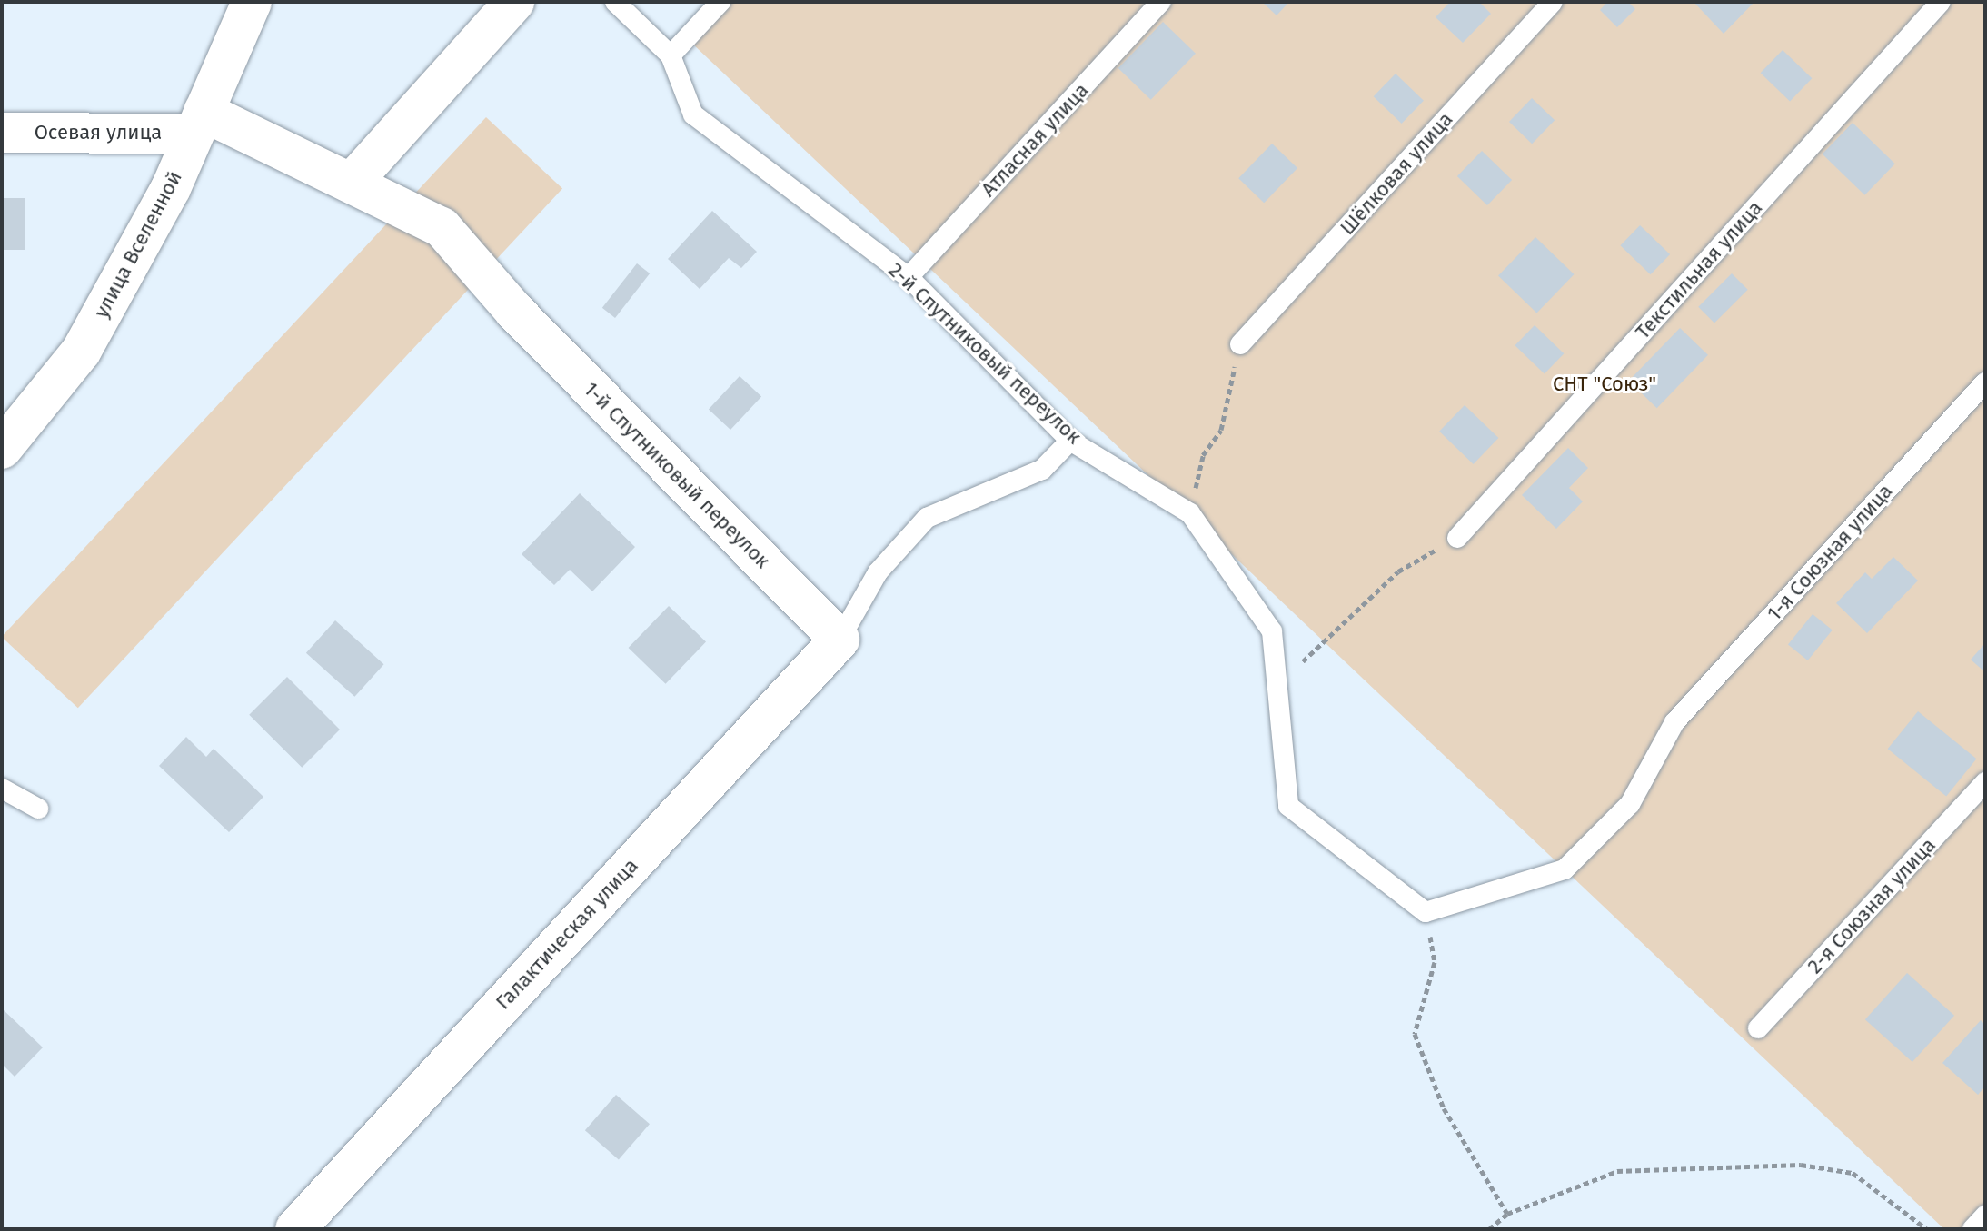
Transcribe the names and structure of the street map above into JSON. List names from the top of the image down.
{
  "streets": {
    "street": [
      "Осевая улица",
      "улица Вселенной",
      "1-й Спутниковый переулок",
      "Галактическая улица"
    ],
    "lane": [
      "Атласная улица",
      "Шёлковая улица",
      "Текстильная улица",
      "2-й Спутниковый переулок",
      "1-я Союзная улица",
      "2-я Союзная улица"
    ]
  },
  "crossings": [
    ["Осевая улица", "улица Вселенной"],
    ["Осевая улица", "1-й Спутниковый переулок"],
    ["Атласная улица", "2-й Спутниковый переулок"],
    ["улица Вселенной", "1-й Спутниковый переулок"],
    ["2-й Спутниковый переулок", "1-я Союзная улица"],
    ["1-й Спутниковый переулок", "Галактическая улица"]
  ],
  "parks": ["СНТ \"Союз\""]
}
